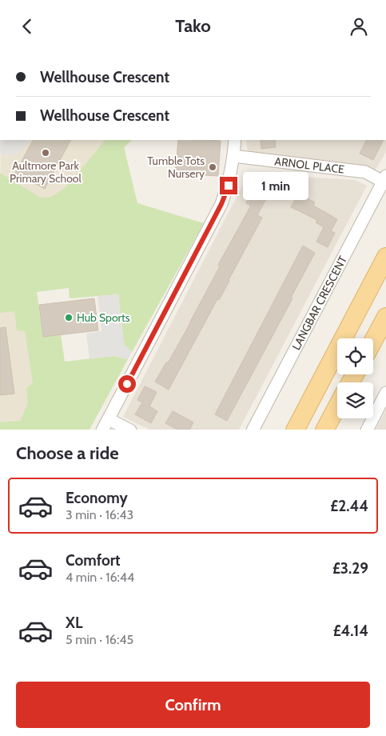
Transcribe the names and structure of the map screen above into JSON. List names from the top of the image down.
{
  "streets": {
    "street": ["ARNOL PLACE", "LANGBAR CRESCENT"]
  },
  "crossings": [
    ["ARNOL PLACE", "LANGBAR CRESCENT"]
  ],
  "places": ["Aultmore Park Primary School", "Tumble Tots Nursery", "Hub Sports"],
  "page": {
    "header": "Tako",
    "banner": ["Wellhouse Crescent", "Wellhouse Crescent"],
    "bubble": "1 min",
    "heading": "Choose a ride",
    "list": [
      {
        "name": "Economy",
        "note": "3 min · 16:43",
        "value": "£2.44"
      },
      {
        "name": "Comfort",
        "note": "4 min · 16:44",
        "value": "£3.29"
      },
      {
        "name": "XL",
        "note": "5 min · 16:45",
        "value": "£4.14"
      }
    ],
    "buttons": "Confirm"
  }
}
